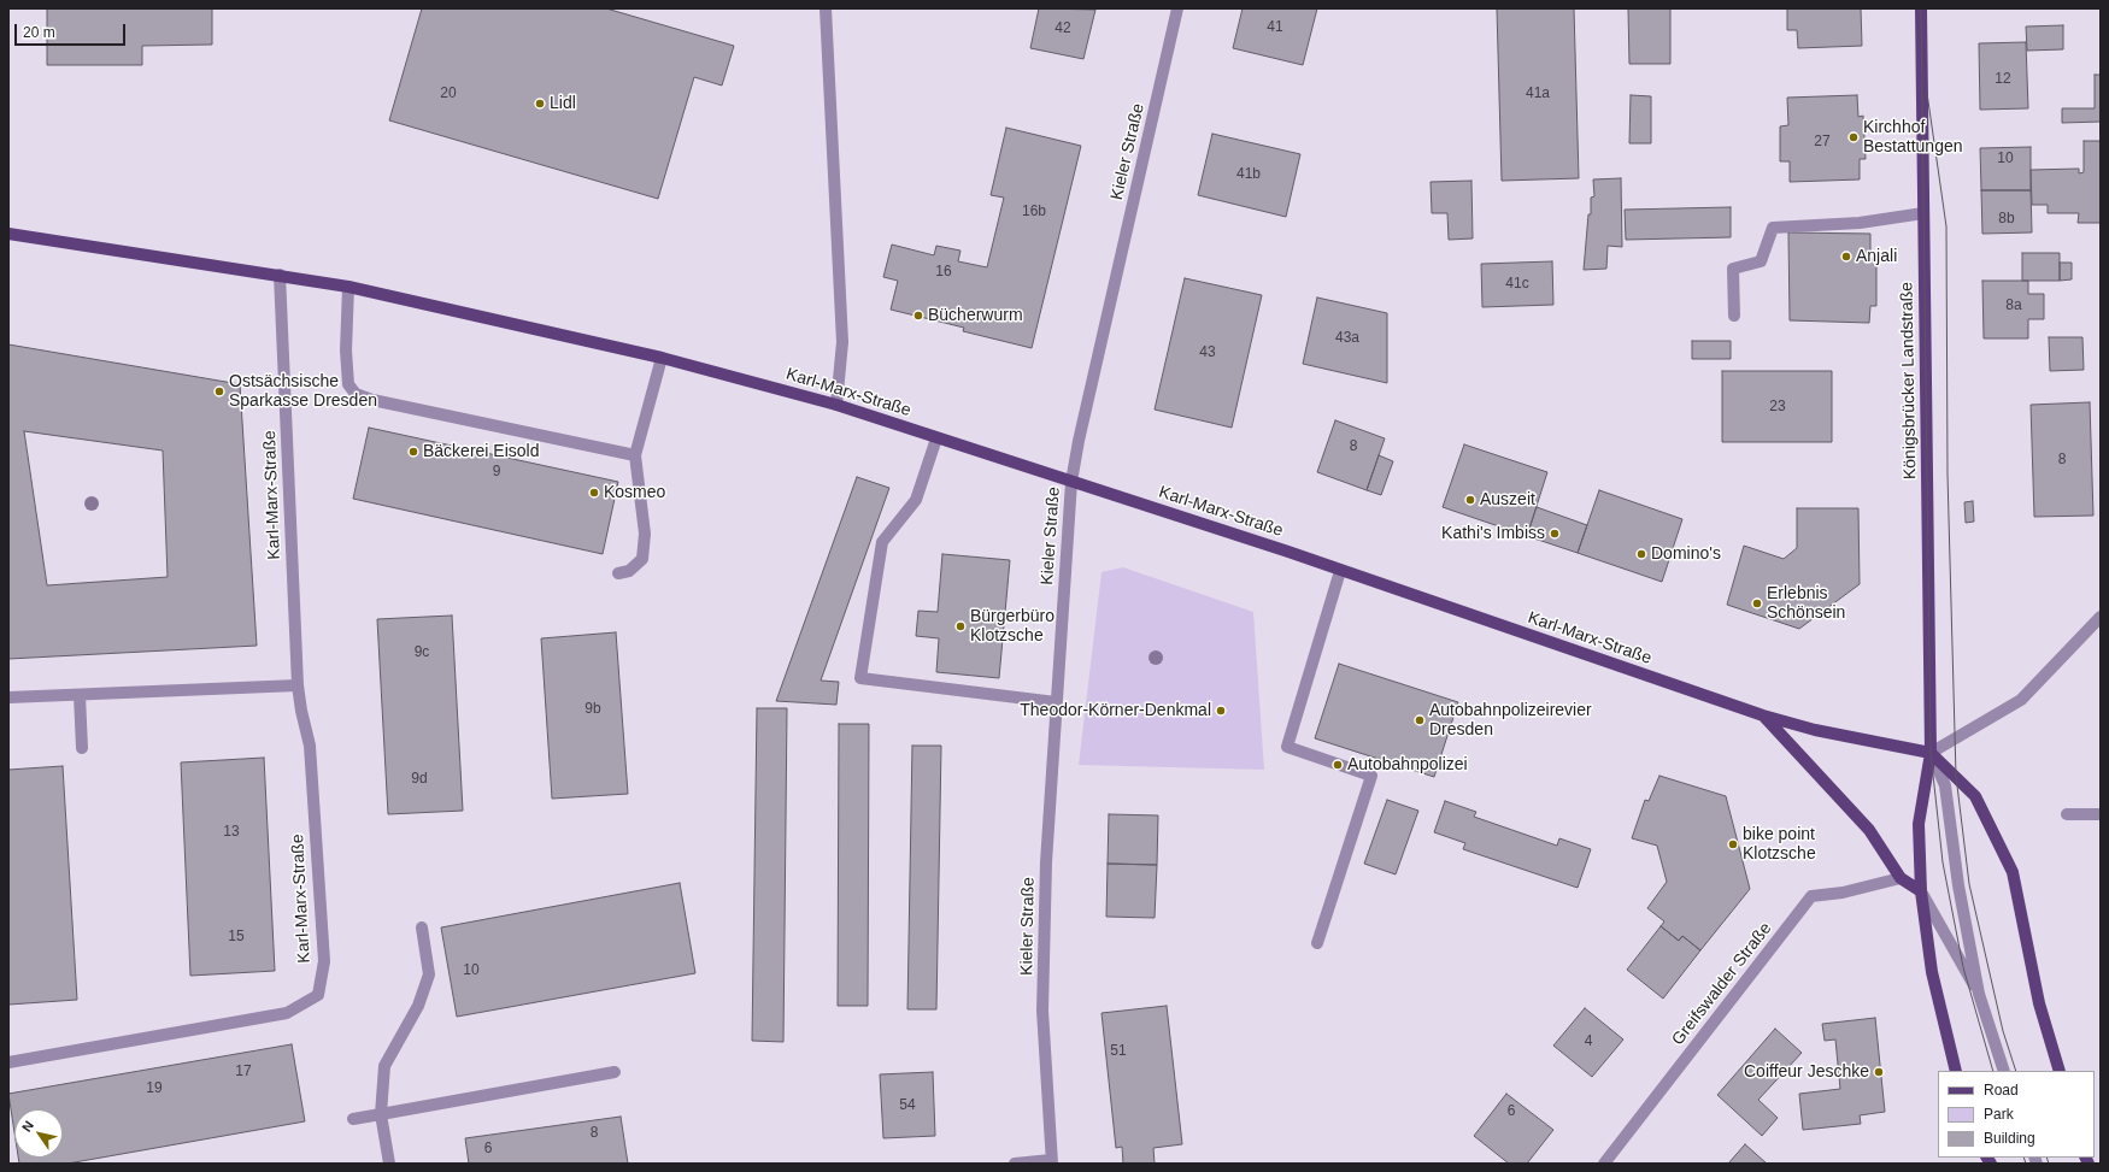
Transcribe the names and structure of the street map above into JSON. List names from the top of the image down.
{
  "streets": {
    "main road": ["Königsbrücker Landstraße", "Karl-Marx-Straße"],
    "street": ["Kieler Straße", "Greifswalder Straße"]
  },
  "crossings": [
    ["Kieler Straße", "Karl-Marx-Straße"],
    ["Königsbrücker Landstraße", "Karl-Marx-Straße"],
    ["Karl-Marx-Straße", "Greifswalder Straße"]
  ],
  "places": [
    "Lidl",
    "Kirchhof Bestattungen",
    "Anjali",
    "Bücherwurm",
    "Ostsächsische Sparkasse Dresden",
    "Bäckerei Eisold",
    "Kosmeo",
    "Auszeit",
    "Kathi's Imbiss",
    "Domino's",
    "Erlebnis Schönsein",
    "Bürgerbüro Klotzsche",
    "Theodor-Körner-Denkmal",
    "Autobahnpolizeirevier Dresden",
    "Autobahnpolizei",
    "bike point Klotzsche",
    "Coiffeur Jeschke"
  ],
  "house_numbers": [
    "41",
    "42",
    "12",
    "20",
    "41a",
    "27",
    "10",
    "41b",
    "16b",
    "8b",
    "16",
    "41c",
    "8a",
    "43a",
    "43",
    "23",
    "8",
    "8",
    "9",
    "9c",
    "9b",
    "9d",
    "13",
    "15",
    "10",
    "4",
    "51",
    "17",
    "19",
    "54",
    "6",
    "8",
    "6"
  ],
  "legend": ["Road", "Park", "Building"],
  "scale_bar": "20 m",
  "north": "top left"
}
